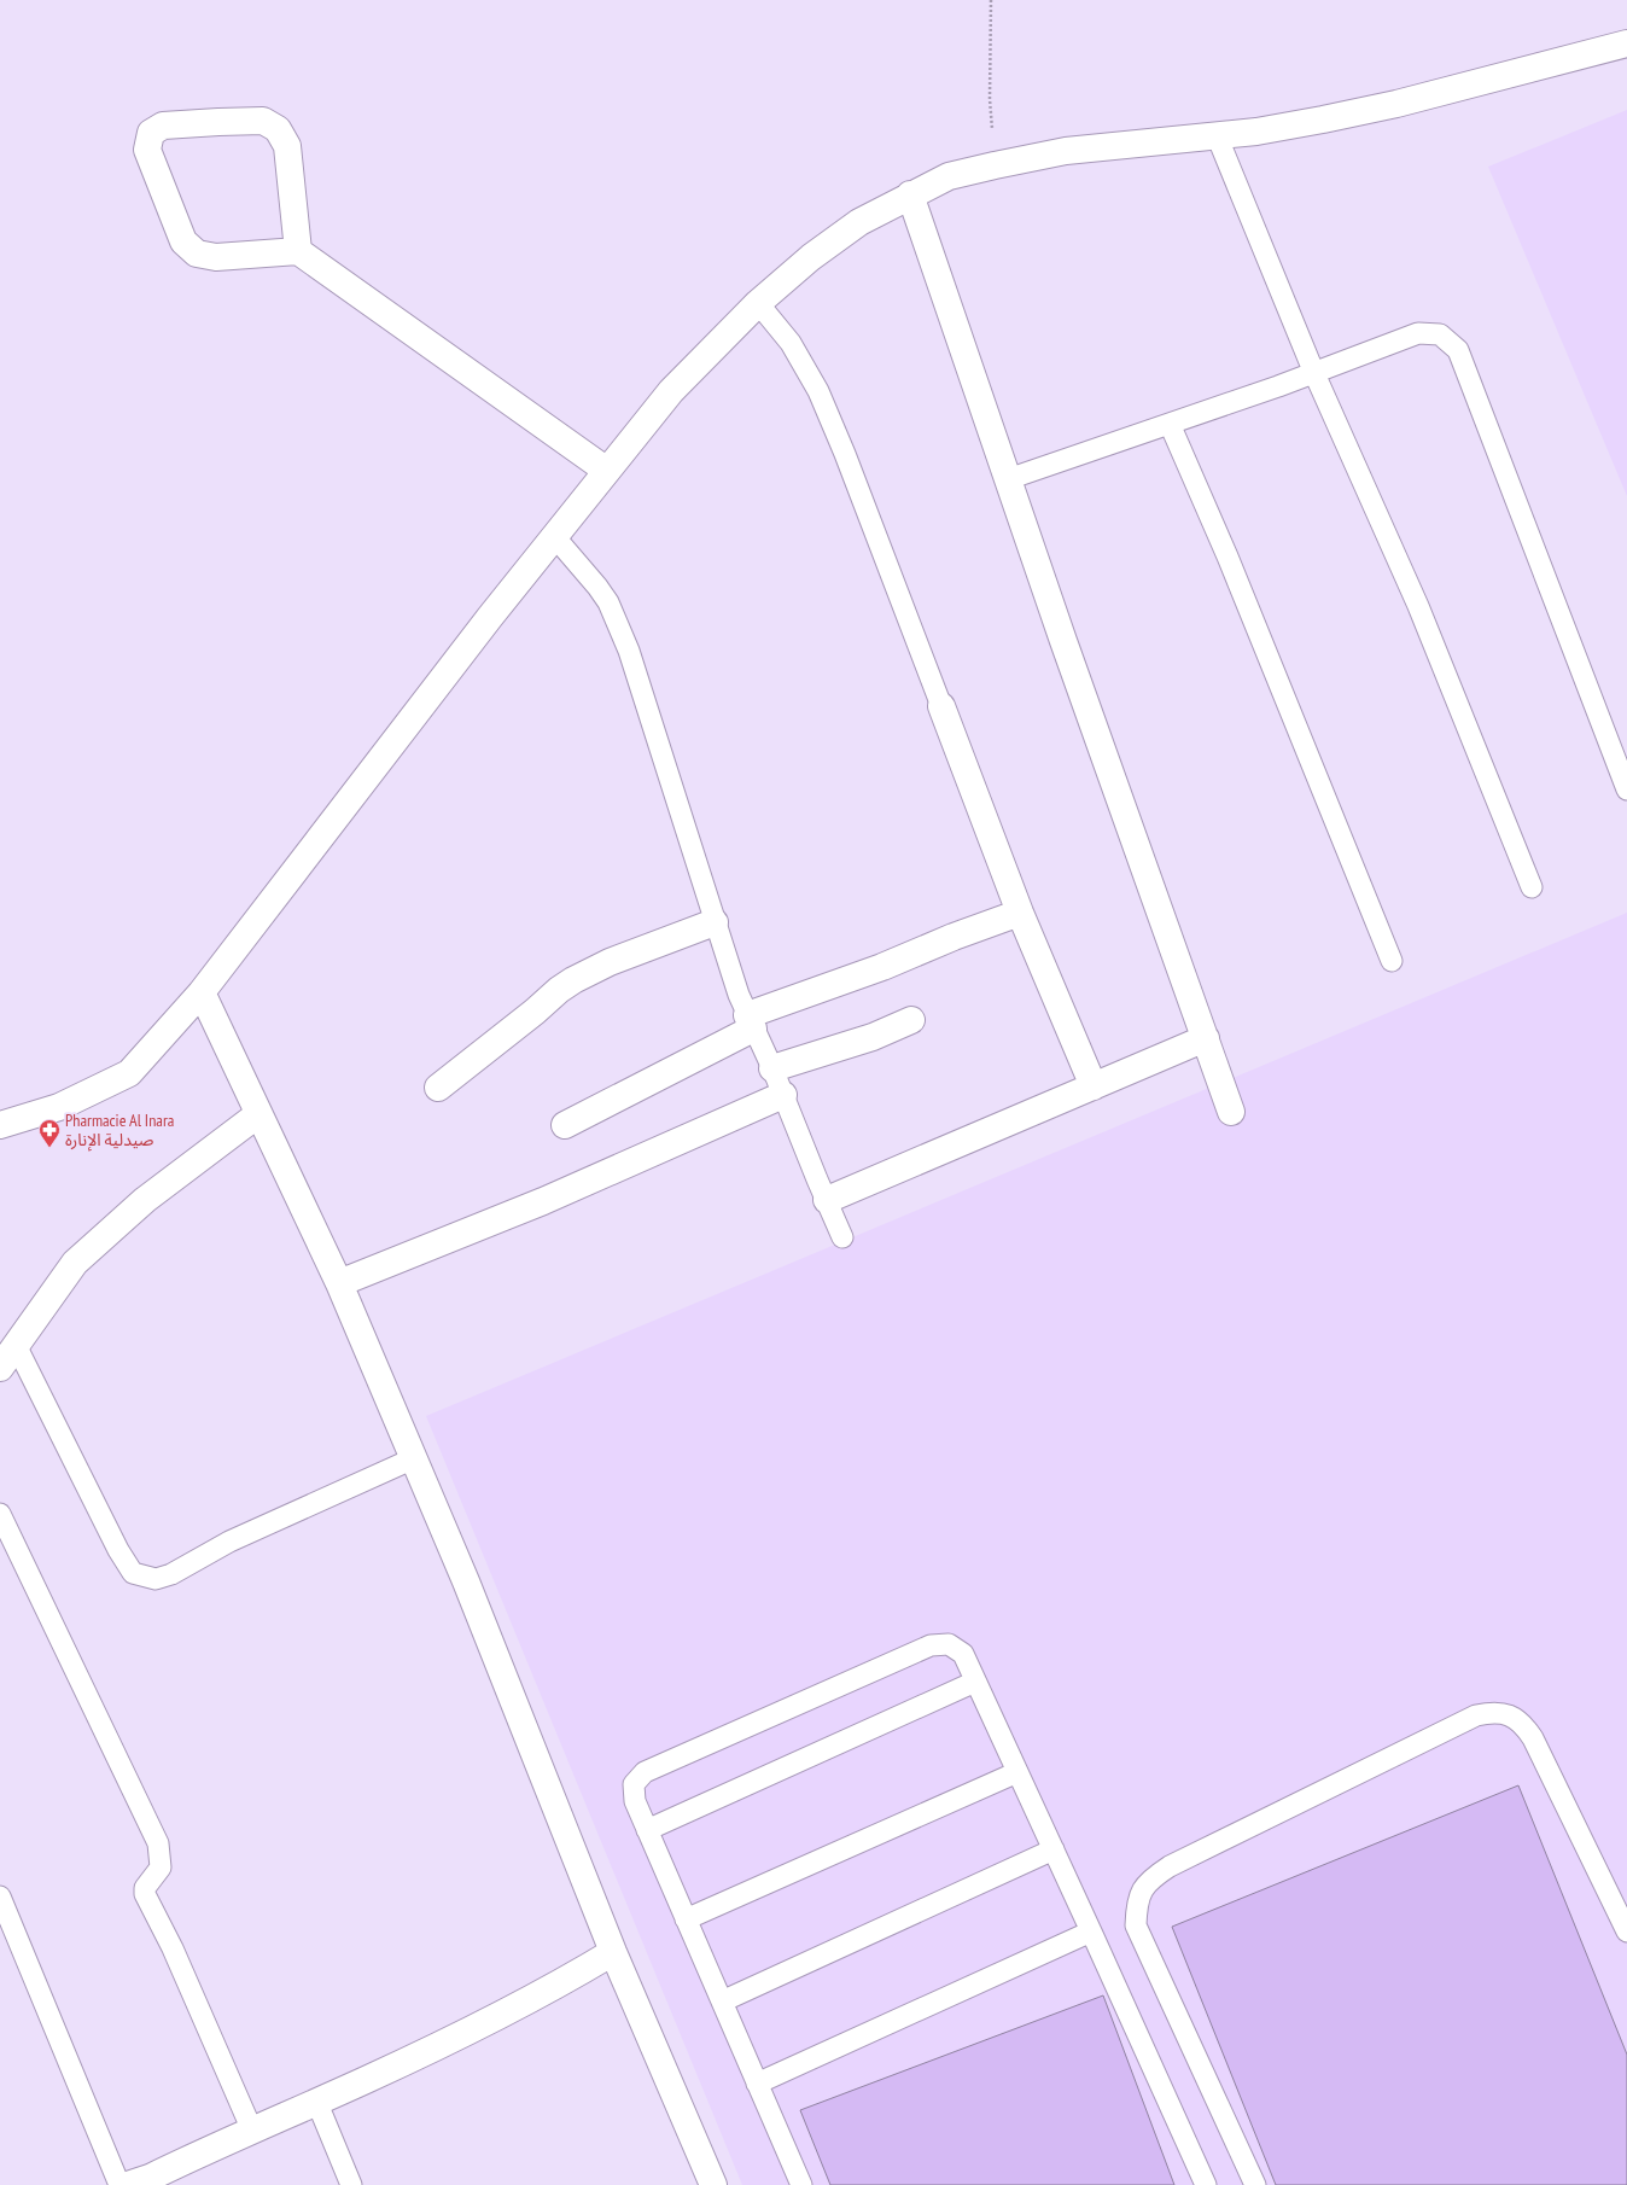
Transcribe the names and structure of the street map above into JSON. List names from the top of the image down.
{
  "places": {
    "pharmacy": ["Pharmacie Al Inara صيدلية الإنارة"]
  }
}
